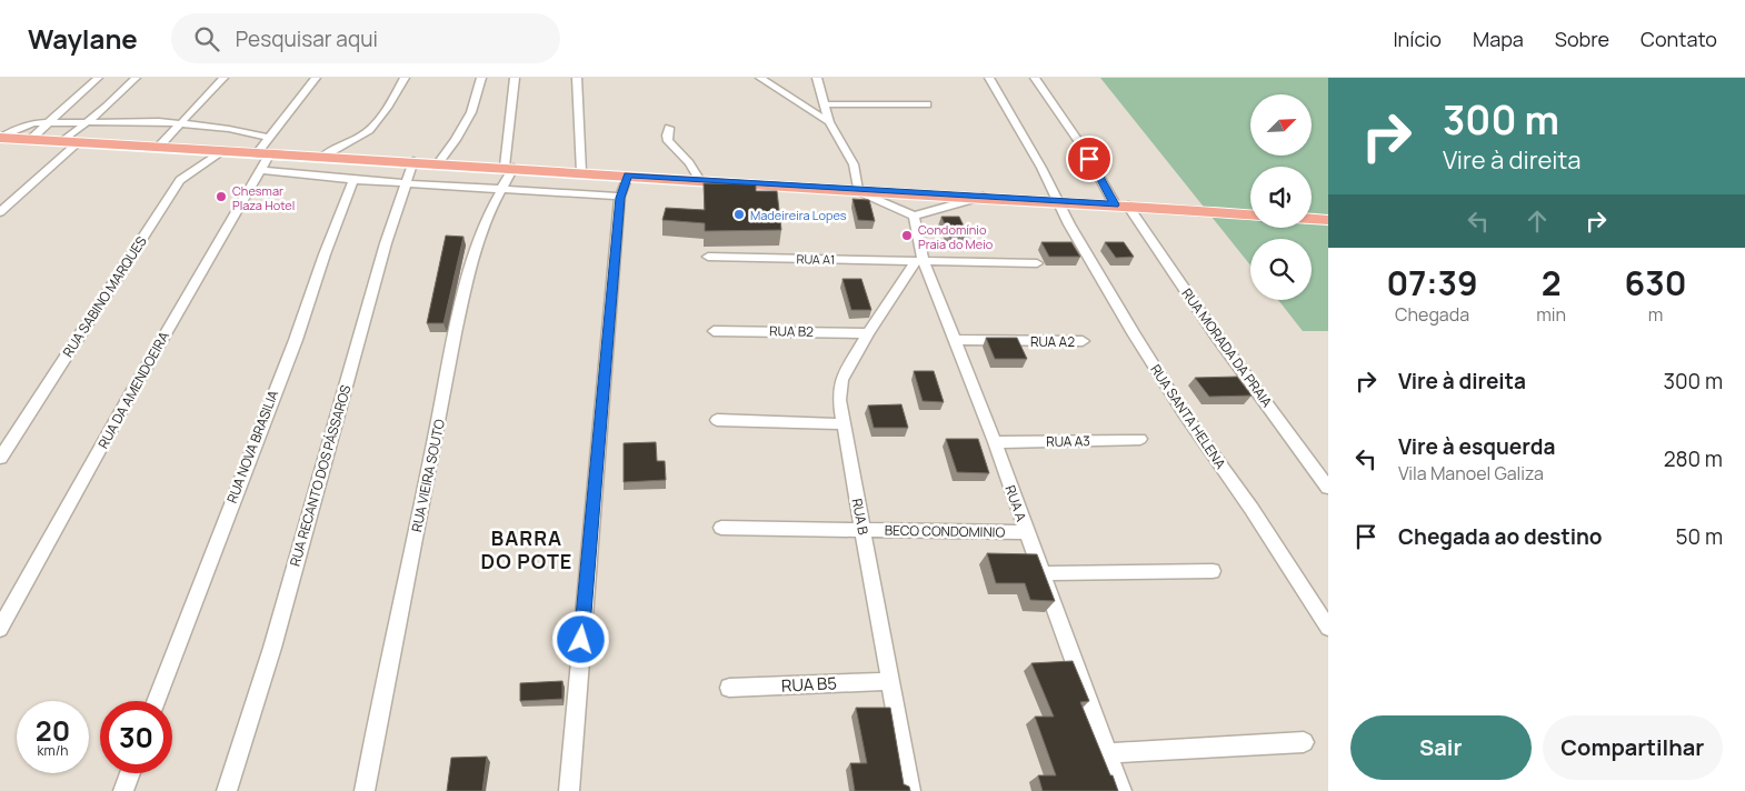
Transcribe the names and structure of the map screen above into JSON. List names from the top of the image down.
{
  "streets": {
    "street": [
      "RUA A1",
      "RUA SABINO MARQUES",
      "RUA B2",
      "RUA A2",
      "RUA MORADA DA PRAIA",
      "RUA DA AMENDOEIRA",
      "RUA SANTA HELENA",
      "RUA A3",
      "RUA NOVA BRASILIA",
      "RUA RECANTO DOS PÁSSAROS",
      "RUA VIEIRA SOUTO",
      "RUA A",
      "RUA B",
      "BECO CONDOMINIO",
      "RUA B5"
    ]
  },
  "crossings": [
    ["RUA A1", "RUA A"],
    ["RUA A1", "RUA B"],
    ["RUA B2", "RUA B"],
    ["RUA A2", "RUA A"],
    ["RUA A3", "RUA A"],
    ["RUA A", "RUA B"],
    ["RUA A", "BECO CONDOMINIO"],
    ["RUA B", "BECO CONDOMINIO"],
    ["RUA B", "RUA B5"]
  ],
  "districts": ["BARRA DO POTE"],
  "places": ["Chesmar Plaza Hotel", "Madeireira Lopes", "Condomínio Praia do Meio"],
  "north": "top right",
  "page": {
    "header": "Waylane",
    "search": "Pesquisar aqui",
    "nav": [
      "Início",
      "Mapa",
      "Sobre",
      "Contato"
    ],
    "turn": ["300 m", "Vire à direita"],
    "eta": [
      "07:39",
      "Chegada",
      "2",
      "min",
      "630",
      "m"
    ],
    "list": [
      {
        "name": "Vire à direita",
        "value": "300 m"
      },
      {
        "name": "Vire à esquerda",
        "note": "Vila Manoel Galiza",
        "value": "280 m"
      },
      {
        "name": "Chegada ao destino",
        "value": "50 m"
      }
    ],
    "speed": "20 km/h",
    "limit": "30",
    "buttons": ["Sair", "Compartilhar"]
  }
}
